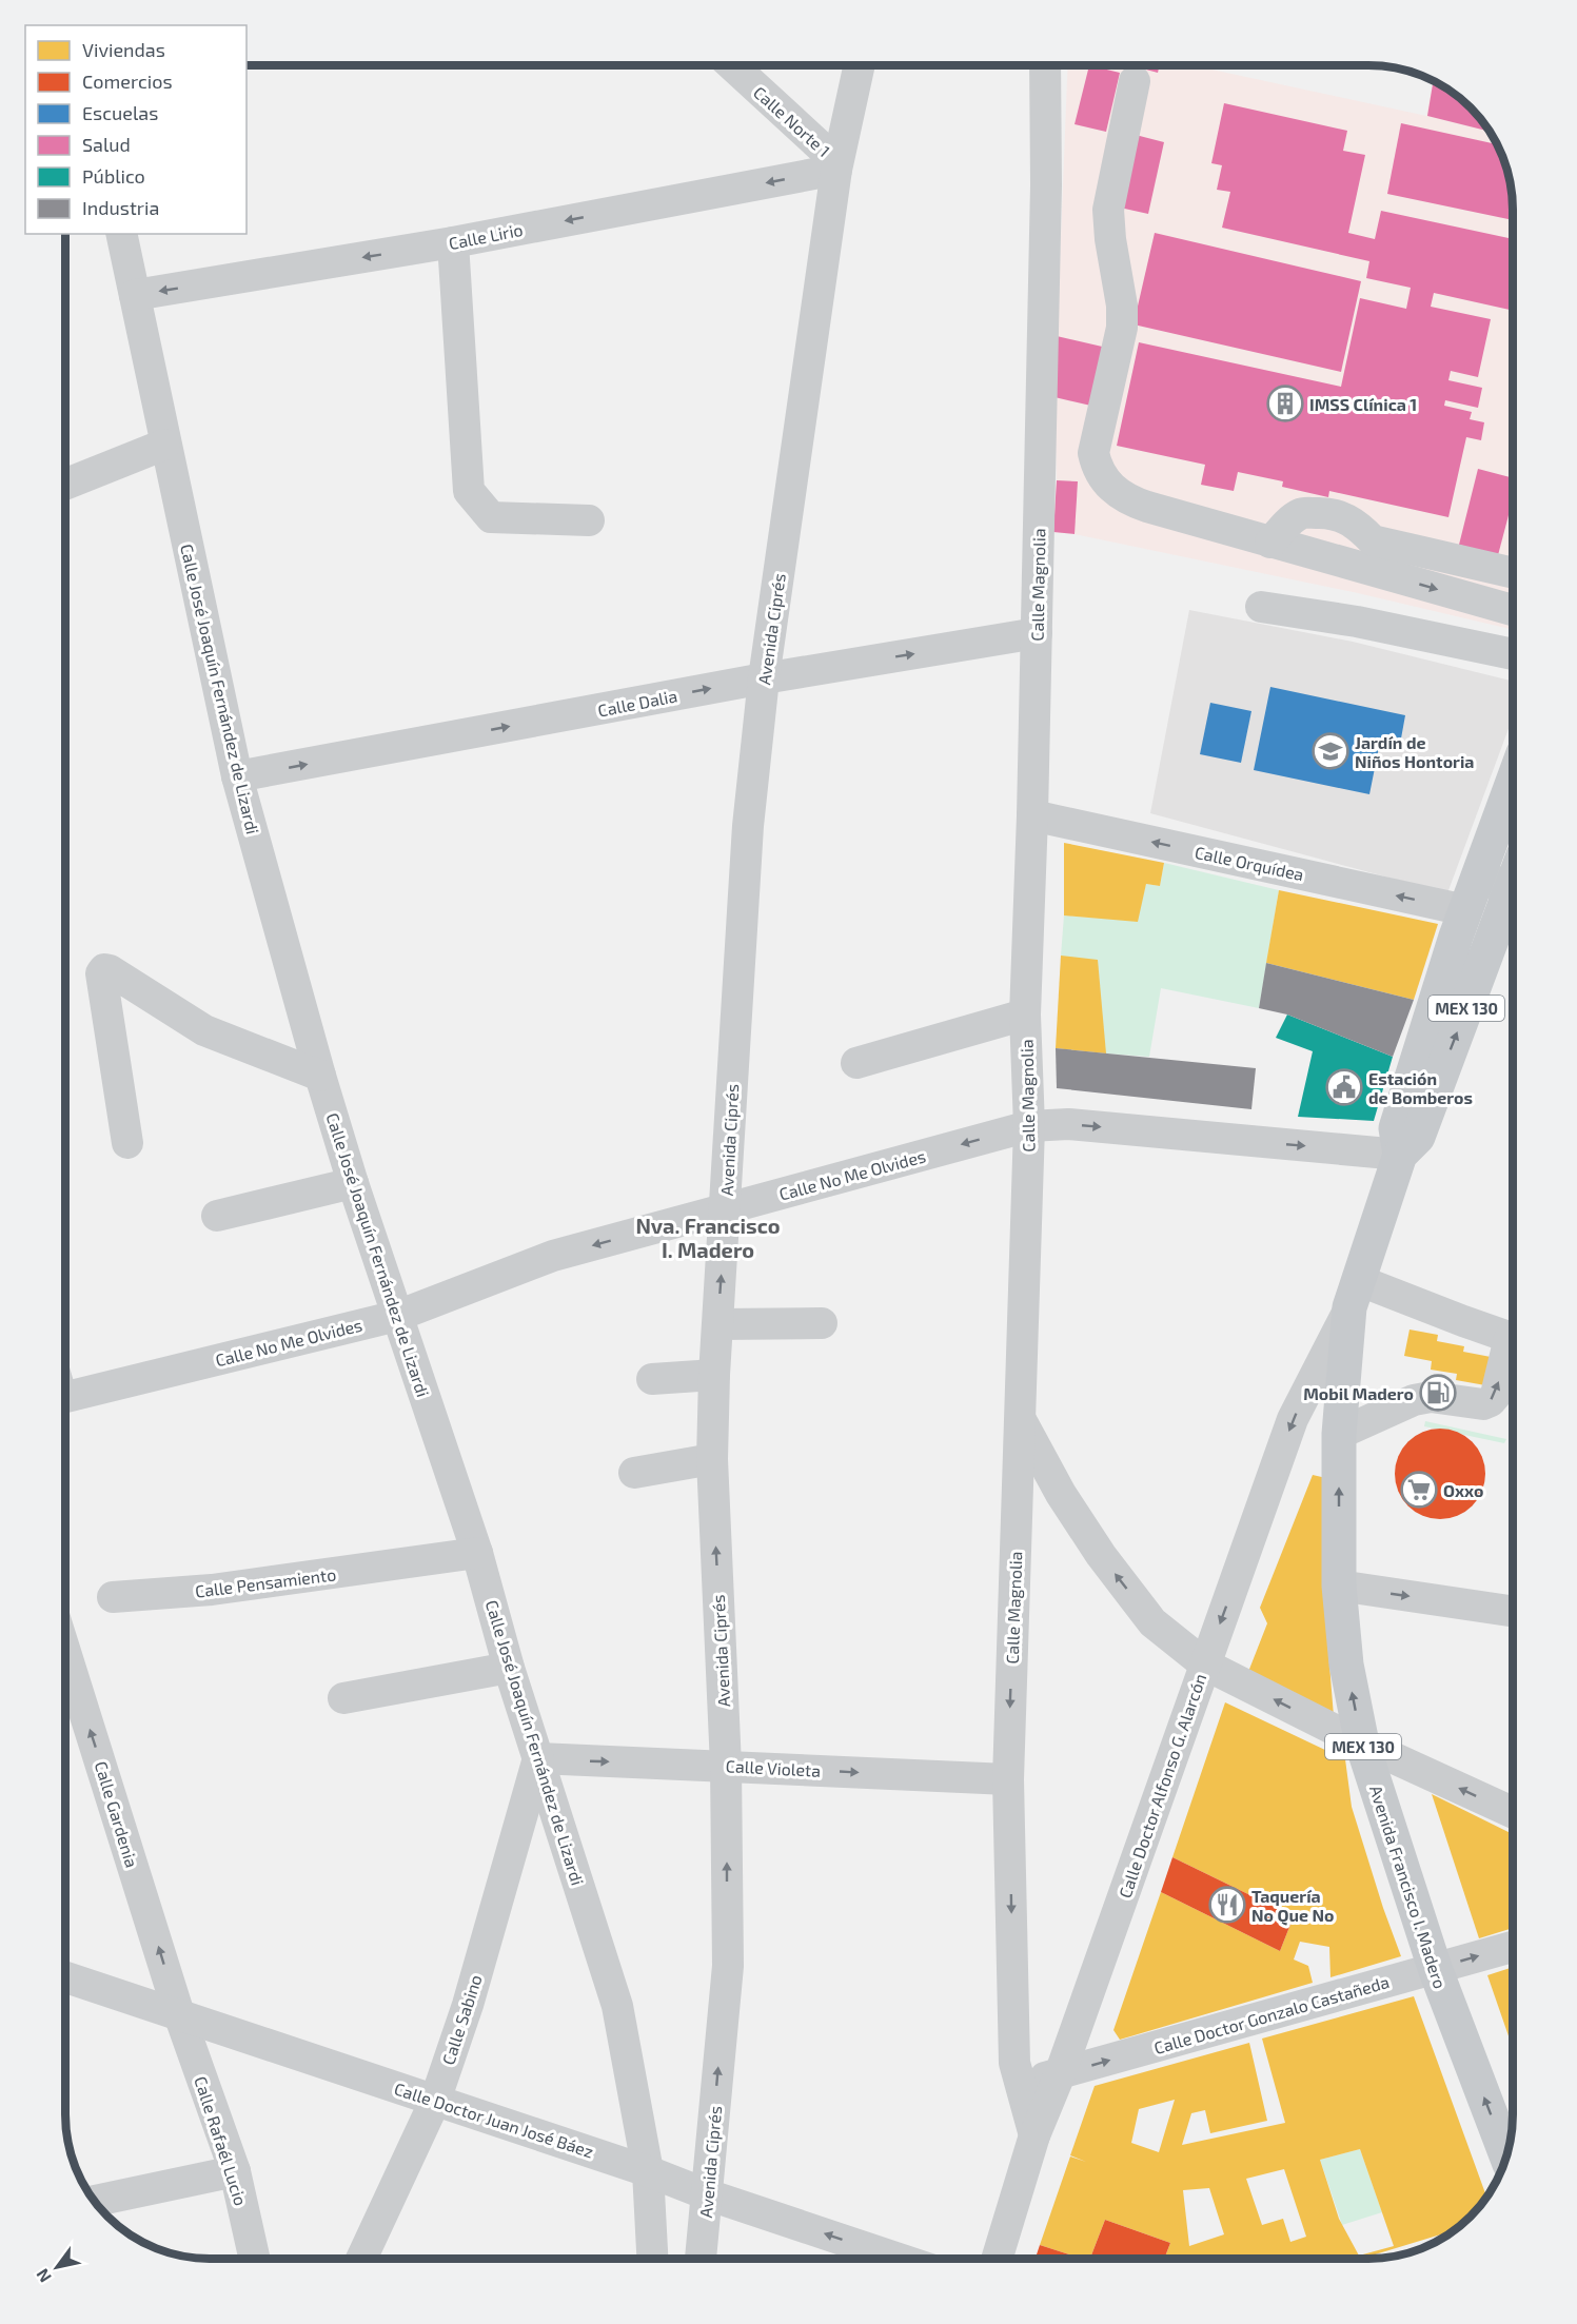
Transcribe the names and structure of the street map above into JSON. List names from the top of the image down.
{
  "streets": {
    "main road": ["MEX 130", "Avenida Francisco I. Madero"],
    "street": [
      "Calle Norte 1",
      "Calle Lirio",
      "Calle Magnolia",
      "Avenida Ciprés",
      "Calle José Joaquín Fernández de Lizardi",
      "Calle Dalia",
      "Calle Orquídea",
      "Calle No Me Olvides",
      "Calle Pensamiento",
      "Calle Violeta",
      "Calle Doctor Alfonso G. Alarcón",
      "Calle Gardenia",
      "Calle Doctor Gonzalo Castañeda",
      "Calle Sabino",
      "Calle Doctor Juan José Báez",
      "Calle Rafaél Lucio"
    ]
  },
  "crossings": [
    ["Calle Norte 1", "Calle Lirio"],
    ["Calle Norte 1", "Avenida Ciprés"],
    ["Calle Lirio", "Avenida Ciprés"],
    ["Calle Lirio", "Calle José Joaquín Fernández de Lizardi"],
    ["Calle Magnolia", "Calle Dalia"],
    ["Calle Magnolia", "Calle Orquídea"],
    ["Calle Magnolia", "Calle No Me Olvides"],
    ["Calle Magnolia", "Calle Violeta"],
    ["Calle Magnolia", "Calle Doctor Alfonso G. Alarcón"],
    ["Calle Magnolia", "Calle Doctor Gonzalo Castañeda"],
    ["Avenida Ciprés", "Calle Dalia"],
    ["Avenida Ciprés", "Calle No Me Olvides"],
    ["Avenida Ciprés", "Calle Violeta"],
    ["Avenida Ciprés", "Calle Doctor Juan José Báez"],
    ["Calle José Joaquín Fernández de Lizardi", "Calle Dalia"],
    ["Calle José Joaquín Fernández de Lizardi", "Calle No Me Olvides"],
    ["Calle José Joaquín Fernández de Lizardi", "Calle Pensamiento"],
    ["Calle José Joaquín Fernández de Lizardi", "Calle Violeta"],
    ["Calle José Joaquín Fernández de Lizardi", "Calle Sabino"],
    ["Calle José Joaquín Fernández de Lizardi", "Calle Doctor Juan José Báez"],
    ["Calle Orquídea", "Avenida Francisco I. Madero"],
    ["Calle No Me Olvides", "Avenida Francisco I. Madero"],
    ["Calle Violeta", "Calle Sabino"],
    ["Calle Doctor Alfonso G. Alarcón", "Avenida Francisco I. Madero"],
    ["Calle Doctor Alfonso G. Alarcón", "Calle Doctor Gonzalo Castañeda"],
    ["Calle Gardenia", "Calle Doctor Juan José Báez"],
    ["Calle Gardenia", "Calle Rafaél Lucio"],
    ["Avenida Francisco I. Madero", "Calle Doctor Gonzalo Castañeda"],
    ["Calle Sabino", "Calle Doctor Juan José Báez"],
    ["Calle Doctor Juan José Báez", "Calle Rafaél Lucio"]
  ],
  "one_way": [
    "Calle Lirio",
    "Avenida Ciprés",
    "Calle Dalia",
    "Calle Violeta",
    "Calle Doctor Alfonso G. Alarcón",
    "Calle Gardenia",
    "Calle Doctor Gonzalo Castañeda"
  ],
  "districts": ["Nva. Francisco I. Madero"],
  "places": {
    "building": ["IMSS Clínica 1"],
    "school or university": ["Jardín de Niños Hontoria"],
    "public building": ["Estación de Bomberos"],
    "fuel station": ["Mobil Madero"],
    "supermarket": ["Oxxo"],
    "restaurant": ["Taquería No Que No"]
  },
  "legend": [
    "Viviendas",
    "Comercios",
    "Escuelas",
    "Salud",
    "Público",
    "Industria"
  ],
  "north": "bottom left"
}
